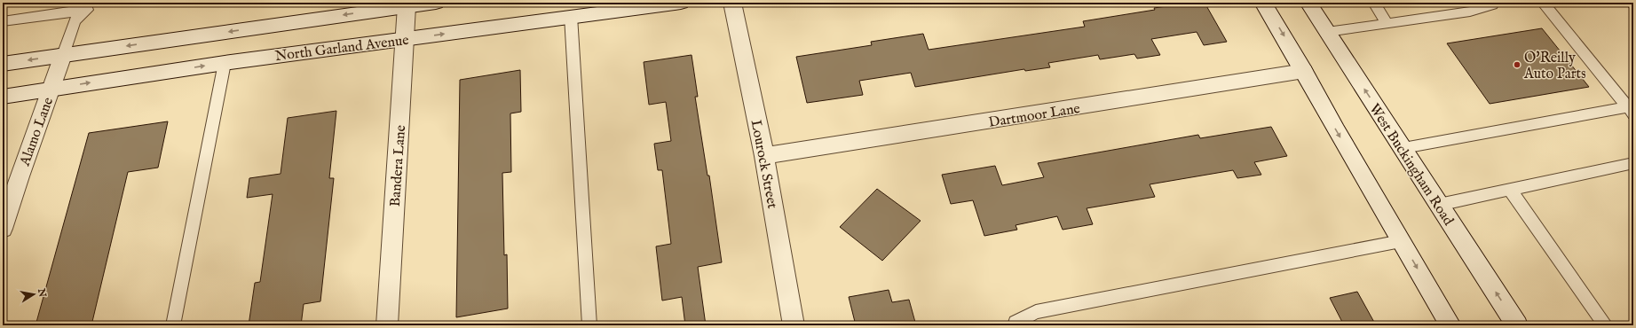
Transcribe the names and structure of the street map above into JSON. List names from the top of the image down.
{
  "streets": {
    "main road": [
      "North Garland Avenue",
      "Dartmoor Lane",
      "Alamo Lane",
      "Lourock Street",
      "West Buckingham Road",
      "Bandera Lane"
    ]
  },
  "crossings": [
    ["North Garland Avenue", "Alamo Lane"],
    ["North Garland Avenue", "Bandera Lane"],
    ["Dartmoor Lane", "Lourock Street"]
  ],
  "places": ["O'Reilly Auto Parts"],
  "north": "right"
}
